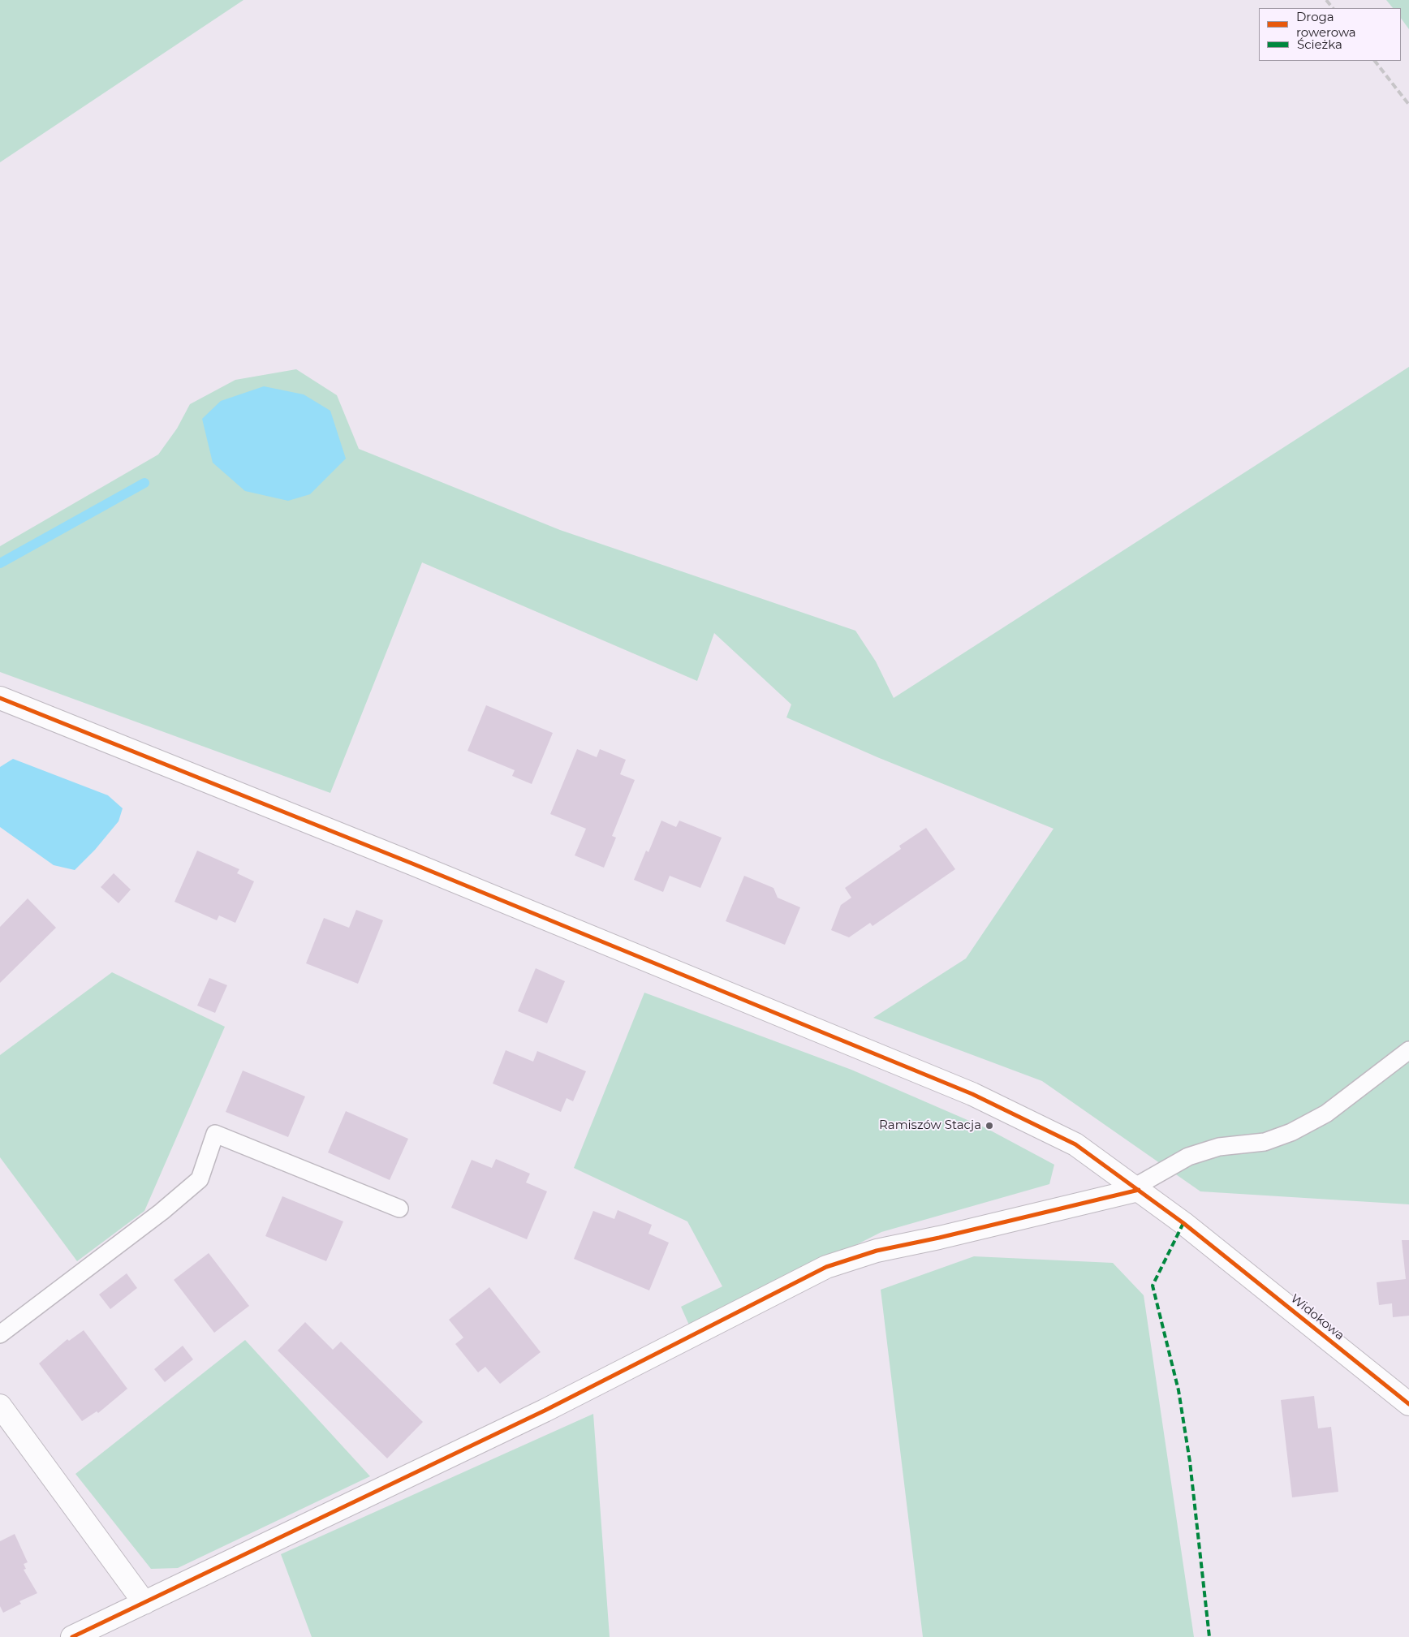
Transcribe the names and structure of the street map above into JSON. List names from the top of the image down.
{
  "streets": {
    "street": ["Widokowa"]
  },
  "places": ["Ramiszów Stacja"],
  "legend": ["Droga rowerowa", "Ścieżka"]
}
